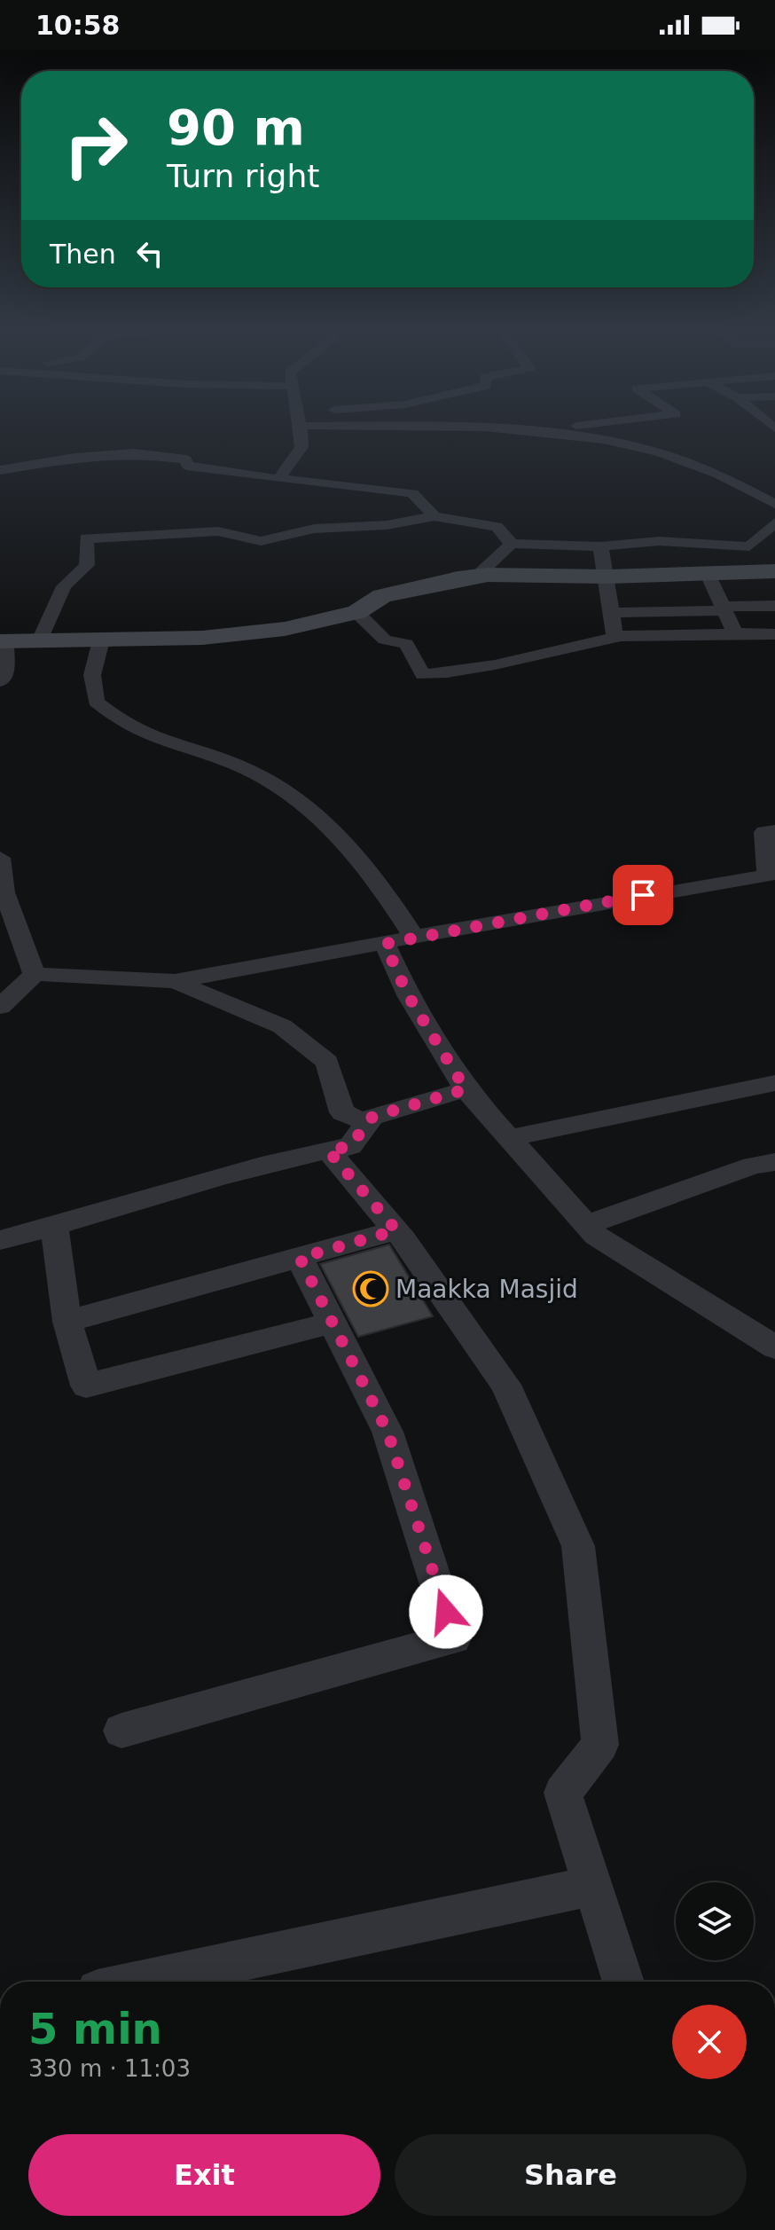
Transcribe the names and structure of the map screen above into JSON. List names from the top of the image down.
{
  "places": {
    "mosque": ["Maakka Masjid"]
  },
  "page": {
    "status": "10:58",
    "turn": ["90 m", "Turn right"],
    "then": "Then",
    "heading": ["5 min", "330 m · 11:03"],
    "buttons": ["Exit", "Share"]
  }
}
